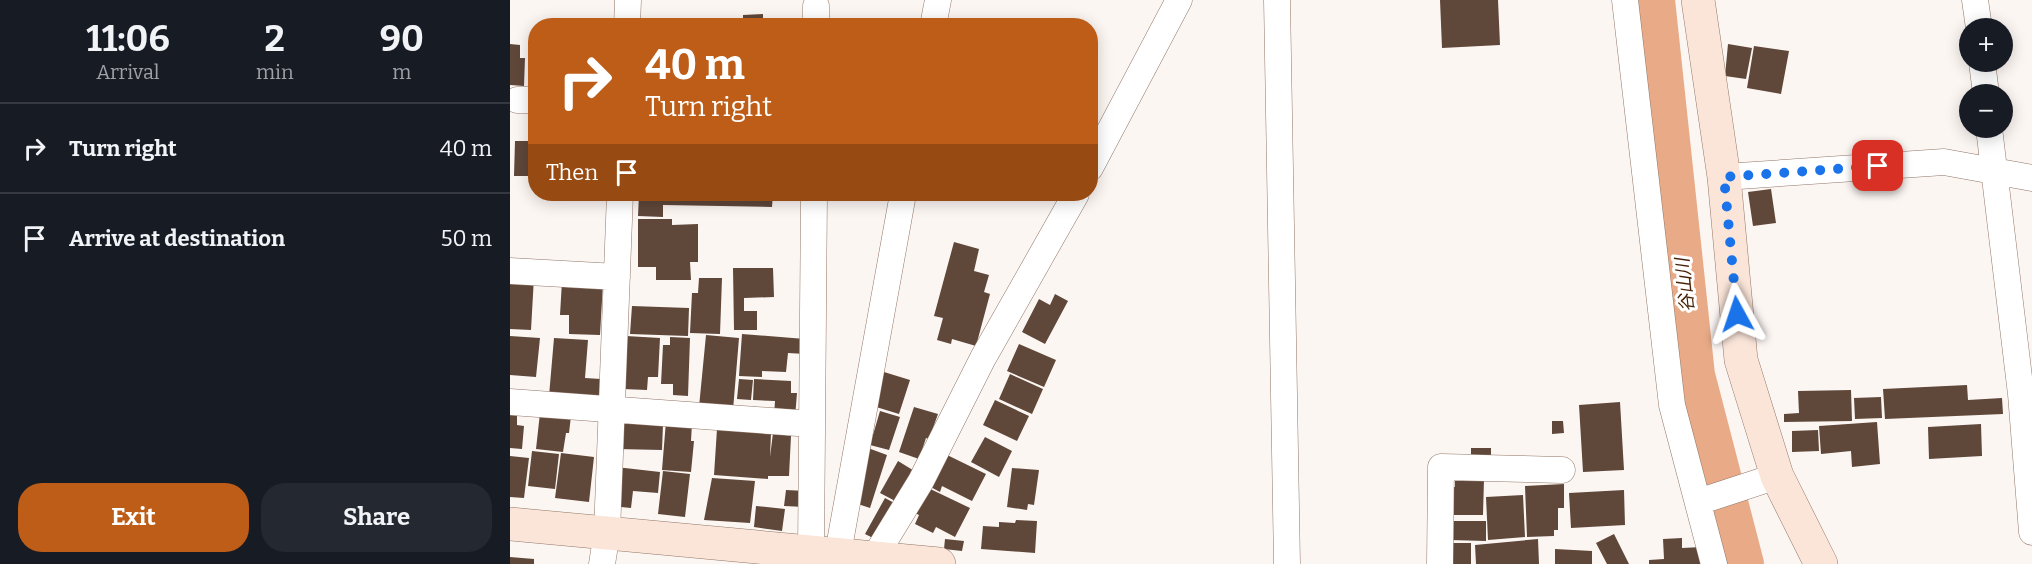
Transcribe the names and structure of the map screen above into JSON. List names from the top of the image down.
{
  "water": ["谷山川"],
  "page": {
    "eta": [
      "11:06",
      "Arrival",
      "2",
      "min",
      "90",
      "m"
    ],
    "map_buttons": ["+", "−"],
    "turn": ["40 m", "Turn right"],
    "list": [
      {
        "name": "Turn right",
        "value": "40 m"
      },
      {
        "name": "Arrive at destination",
        "value": "50 m"
      }
    ],
    "then": "Then",
    "buttons": ["Exit", "Share"]
  }
}
